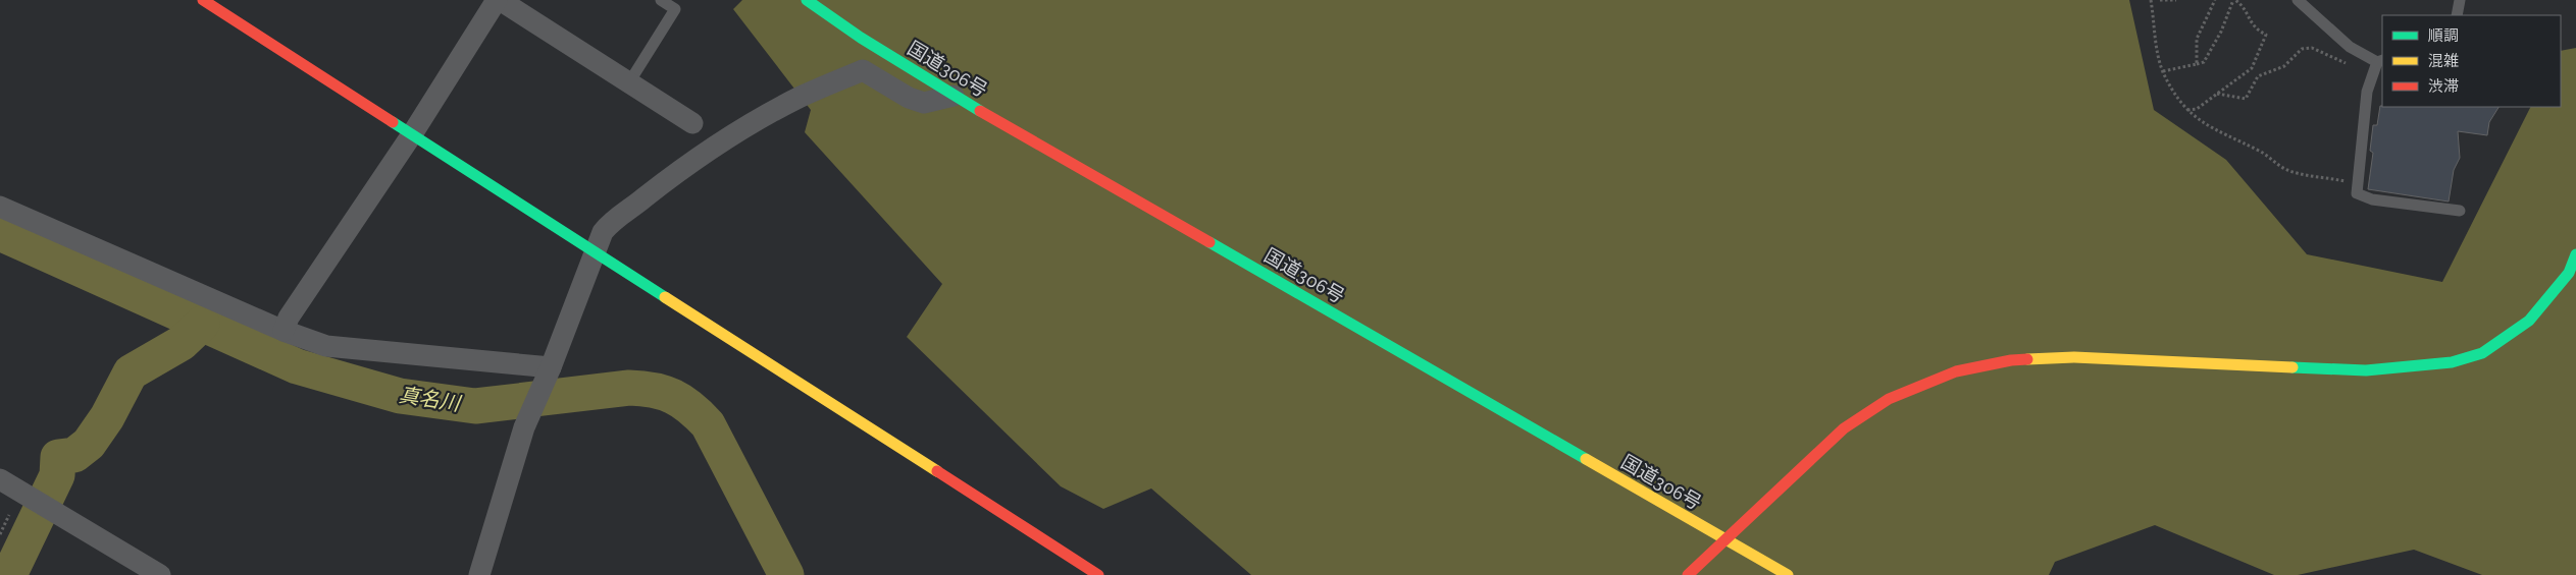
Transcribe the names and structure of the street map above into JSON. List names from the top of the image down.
{
  "streets": {
    "main road": ["国道306号"]
  },
  "water": ["真名川"],
  "legend": ["順調", "混雑", "渋滞"]
}
